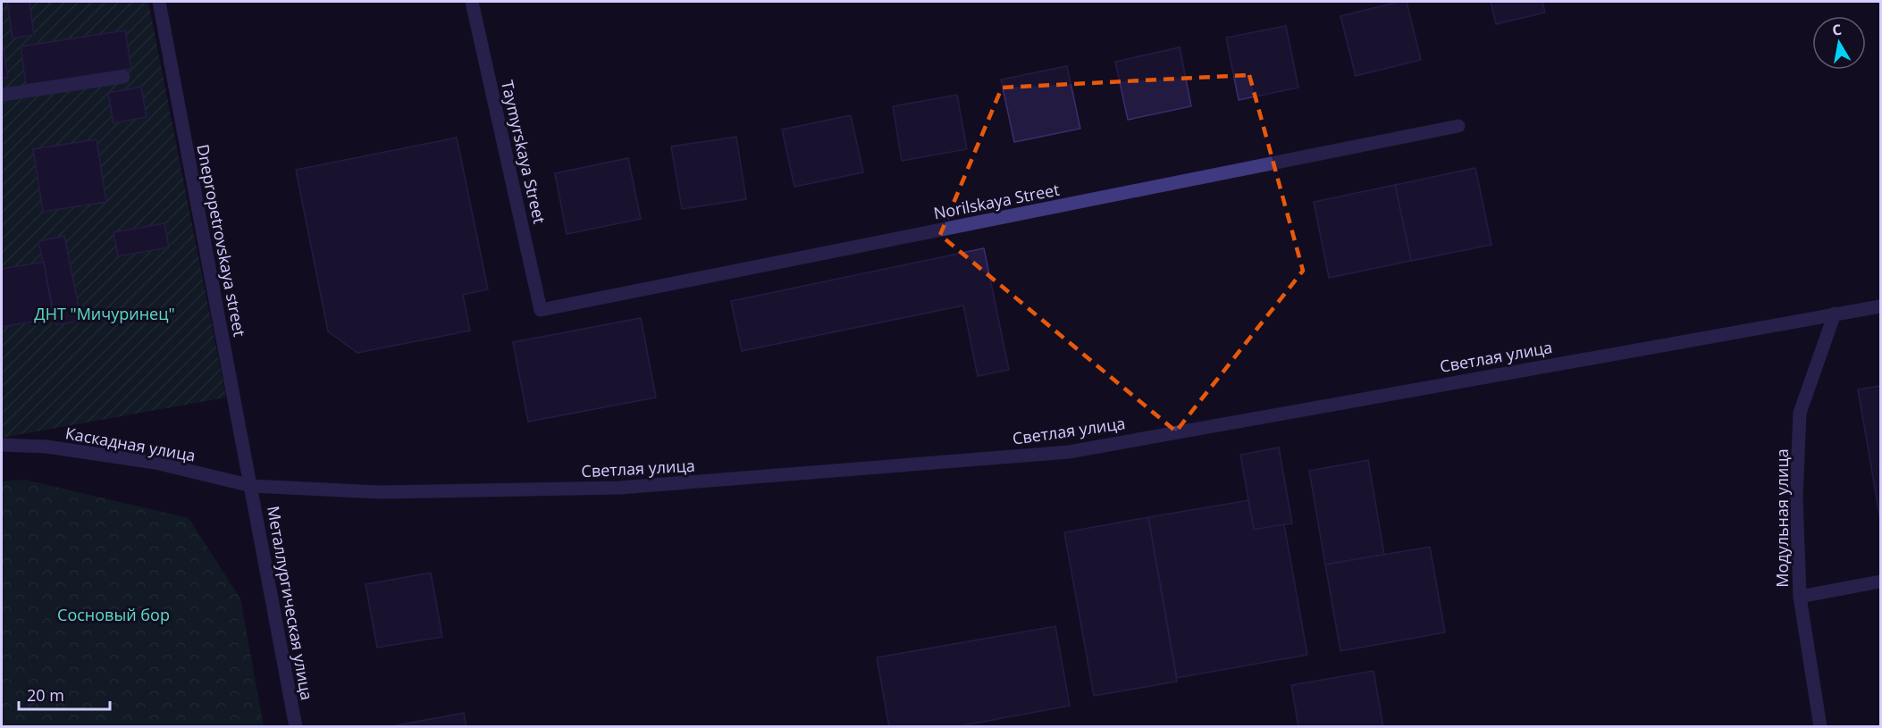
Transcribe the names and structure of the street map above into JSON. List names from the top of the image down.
{
  "streets": {
    "street": [
      "Taymyrskaya Street",
      "Norilskaya Street",
      "Dnepropetrovskaya street",
      "Светлая улица",
      "Каскадная улица",
      "Модульная улица",
      "Металлургическая улица"
    ]
  },
  "crossings": [
    ["Taymyrskaya Street", "Norilskaya Street"],
    ["Dnepropetrovskaya street", "Светлая улица"],
    ["Dnepropetrovskaya street", "Каскадная улица"],
    ["Dnepropetrovskaya street", "Металлургическая улица"],
    ["Светлая улица", "Каскадная улица"],
    ["Светлая улица", "Модульная улица"],
    ["Светлая улица", "Металлургическая улица"],
    ["Каскадная улица", "Металлургическая улица"]
  ],
  "parks": ["ДНТ \"Мичуринец\"", "Сосновый бор"],
  "scale_bar": "20 m",
  "north": "top"
}
